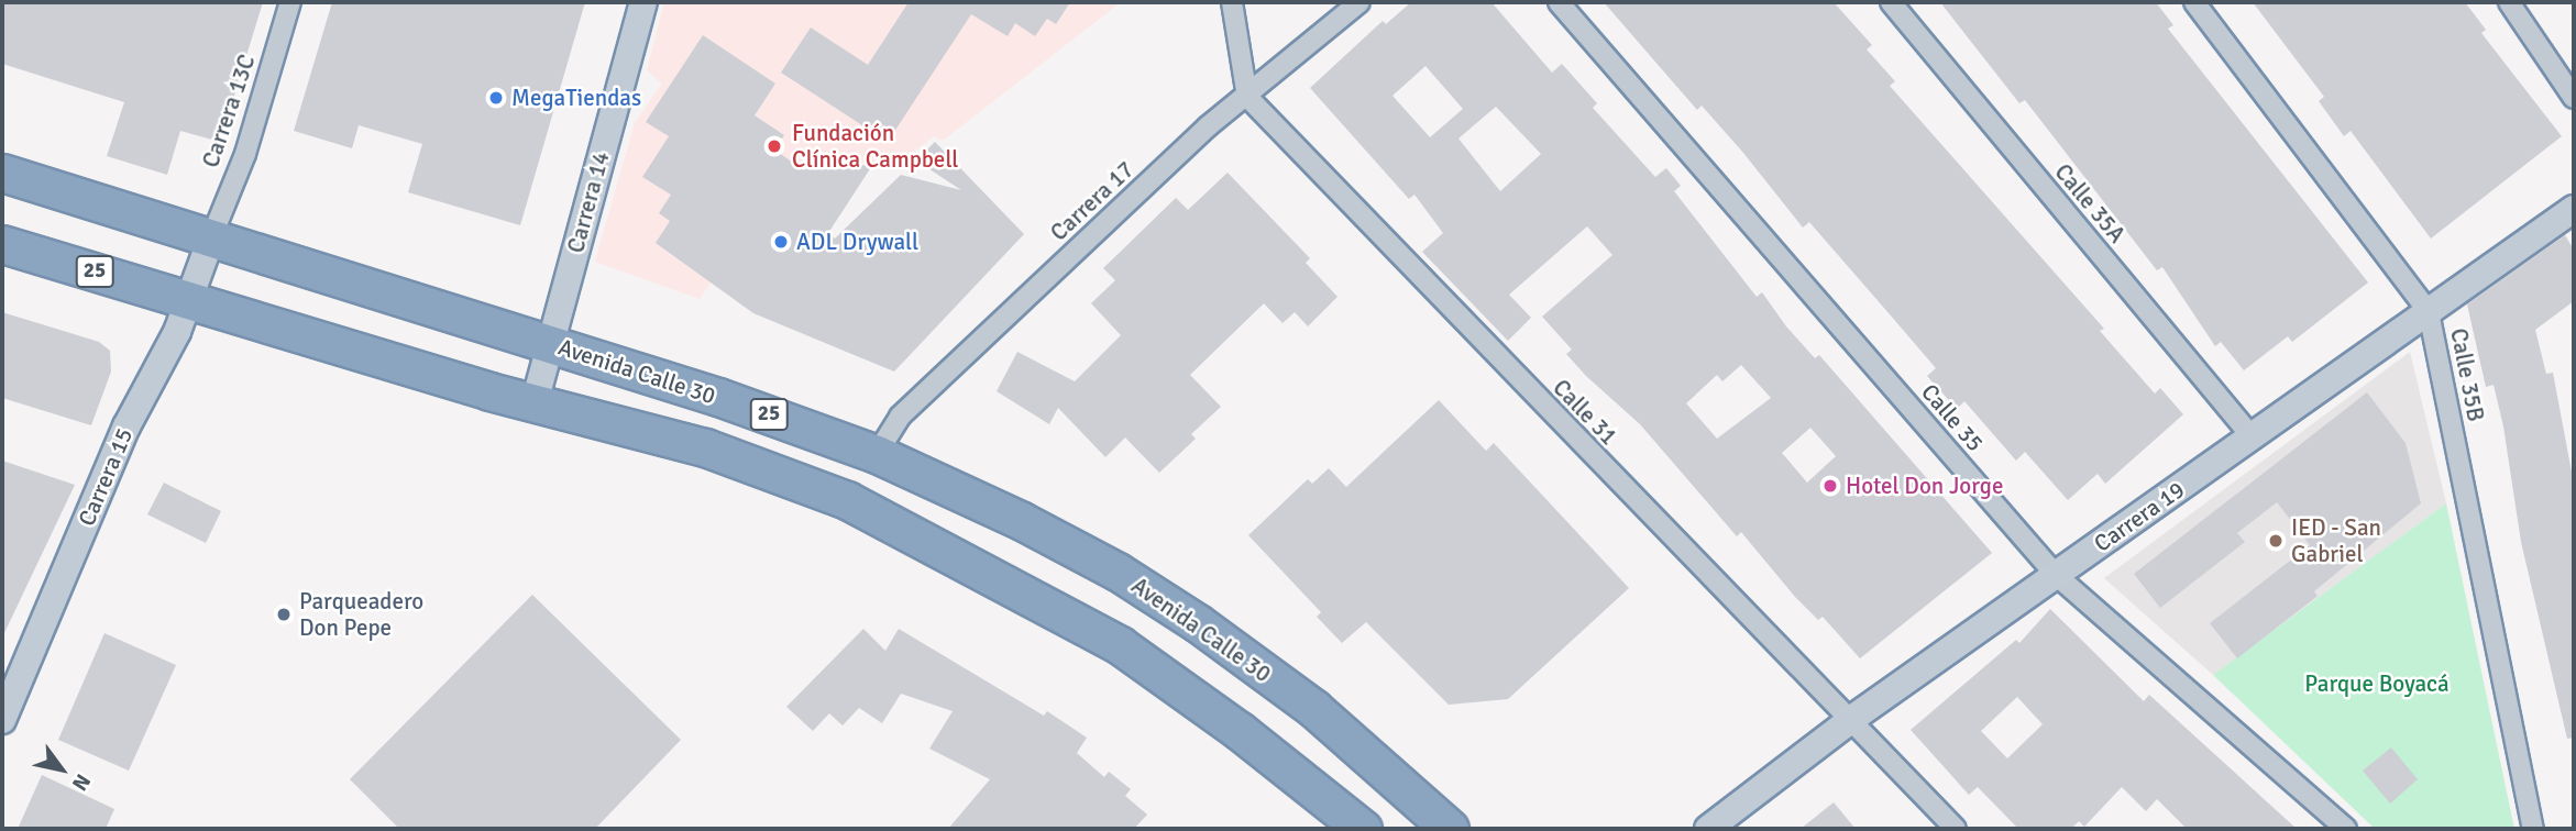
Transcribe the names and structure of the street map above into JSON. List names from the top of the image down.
{
  "streets": {
    "highway": ["25", "Avenida Calle 30"],
    "street": [
      "Carrera 13C",
      "Carrera 17",
      "Carrera 14",
      "Calle 35A",
      "Calle 35B",
      "Calle 31",
      "Calle 35",
      "Carrera 15",
      "Carrera 19"
    ]
  },
  "crossings": [
    ["Carrera 13C", "Avenida Calle 30"],
    ["Carrera 13C", "Carrera 15"],
    ["Carrera 17", "Avenida Calle 30"],
    ["Carrera 17", "Calle 31"],
    ["Carrera 14", "25"],
    ["Carrera 14", "Avenida Calle 30"],
    ["Calle 35A", "Carrera 19"],
    ["25", "Carrera 15"],
    ["Avenida Calle 30", "Carrera 15"],
    ["Calle 35B", "Carrera 19"],
    ["Calle 31", "Carrera 19"],
    ["Calle 35", "Carrera 19"]
  ],
  "parks": ["Parque Boyacá"],
  "places": [
    "MegaTiendas",
    "Fundación Clínica Campbell",
    "ADL Drywall",
    "Hotel Don Jorge",
    "IED - San Gabriel",
    "Parqueadero Don Pepe"
  ],
  "north": "bottom right"
}
